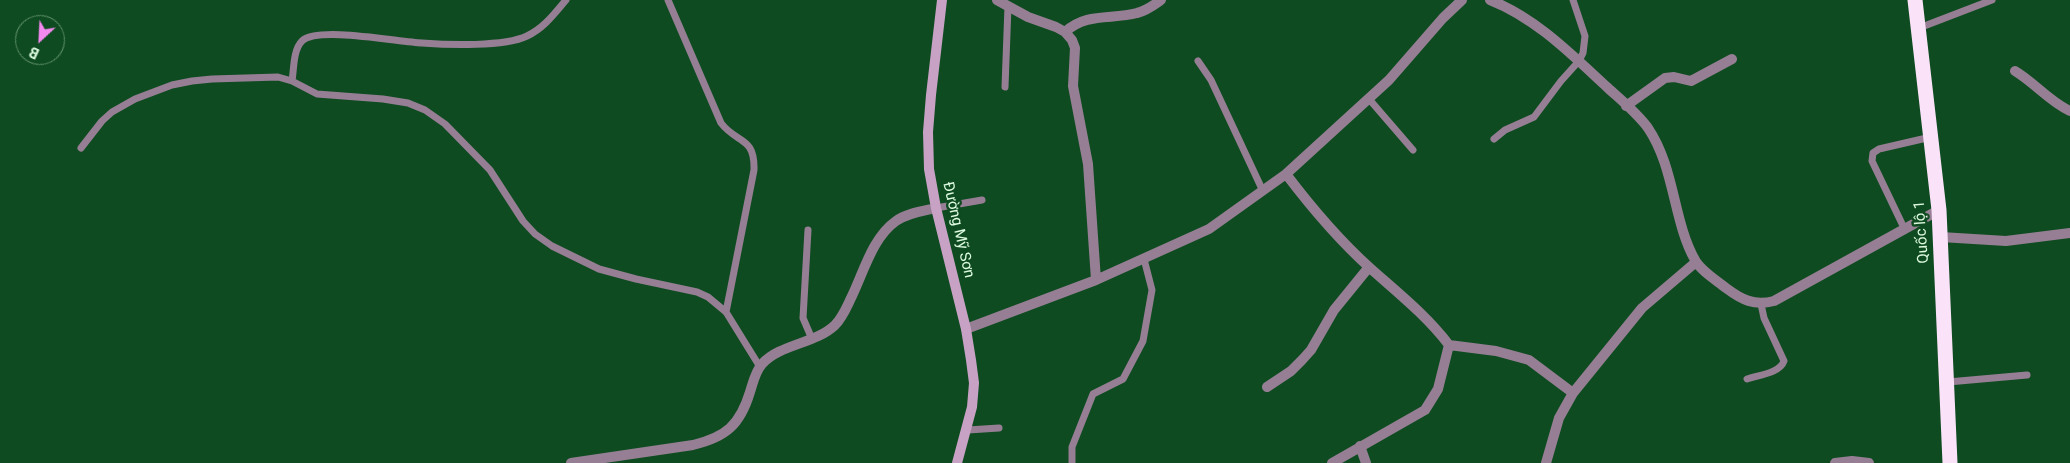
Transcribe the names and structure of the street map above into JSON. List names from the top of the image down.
{
  "streets": {
    "highway": ["Quốc lộ 1"],
    "street": ["Đường Mỹ Sơn"]
  },
  "north": "bottom left"
}
